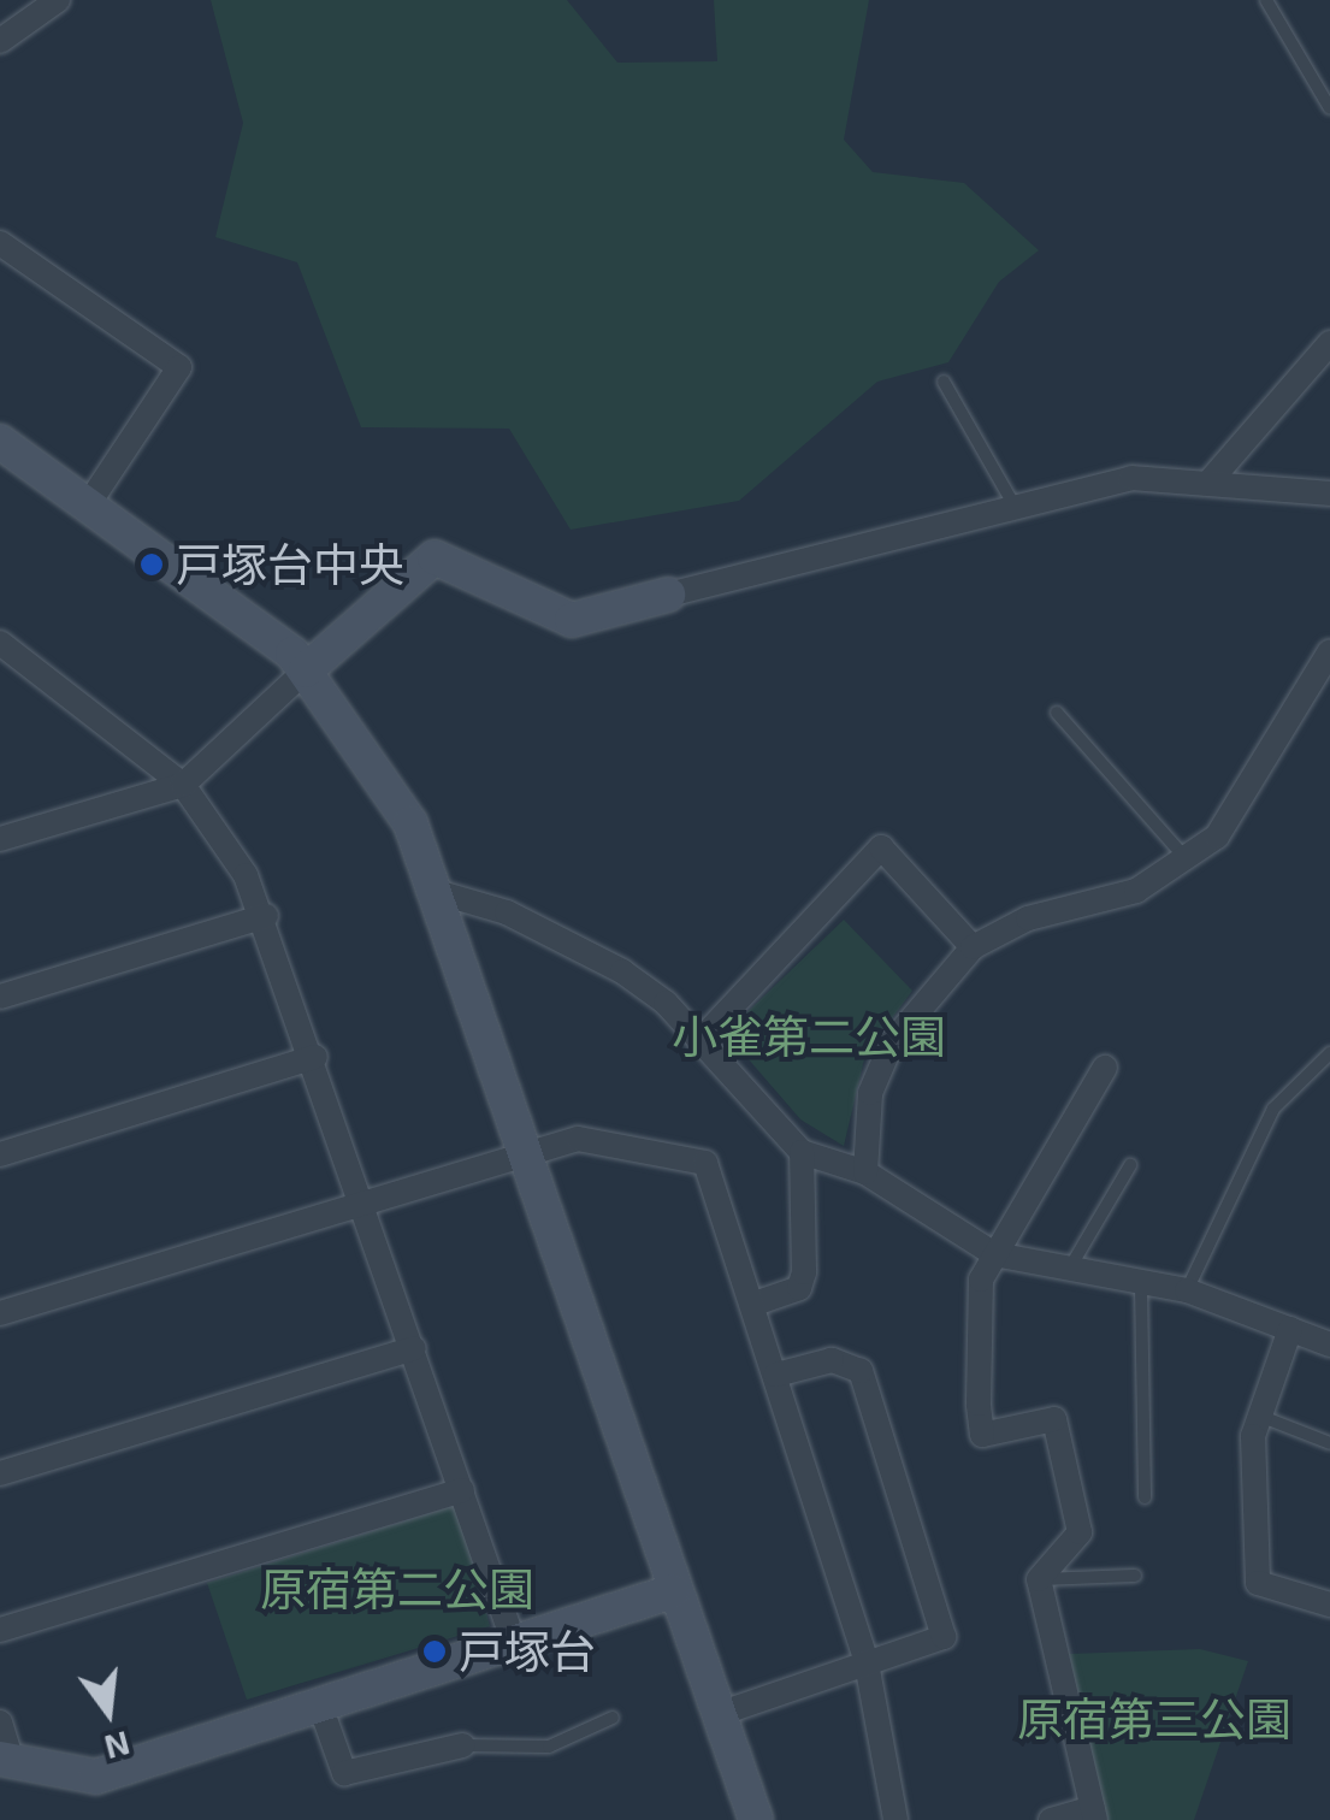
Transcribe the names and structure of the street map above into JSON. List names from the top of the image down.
{
  "parks": ["小雀第二公園", "原宿第二公園", "原宿第三公園"],
  "places": ["戸塚台中央", "戸塚台"],
  "north": "bottom"
}
